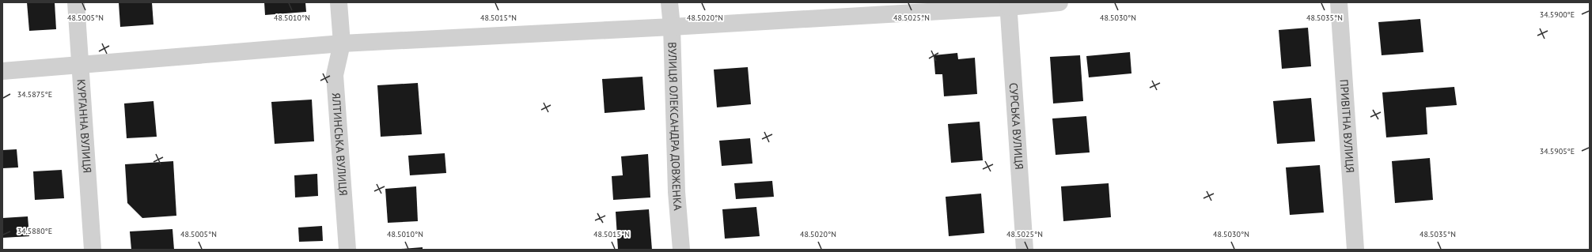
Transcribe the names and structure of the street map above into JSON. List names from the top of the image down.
{
  "streets": {
    "street": [
      "ВУЛИЦЯ ОЛЕКСАНДРА ДОВЖЕНКА",
      "СУРСЬКА ВУЛИЦЯ",
      "КУРГАННА ВУЛИЦЯ",
      "ПРИВІТНА ВУЛИЦЯ",
      "ЯЛТИНСЬКА ВУЛИЦЯ"
    ]
  },
  "coordinates": [
    "34.5900°E",
    "48.5005°N",
    "48.5010°N",
    "48.5015°N",
    "48.5020°N",
    "48.5030°N",
    "48.5035°N",
    "48.5025°N",
    "34.5875°E",
    "34.5905°E",
    "34.5880°E"
  ]
}
